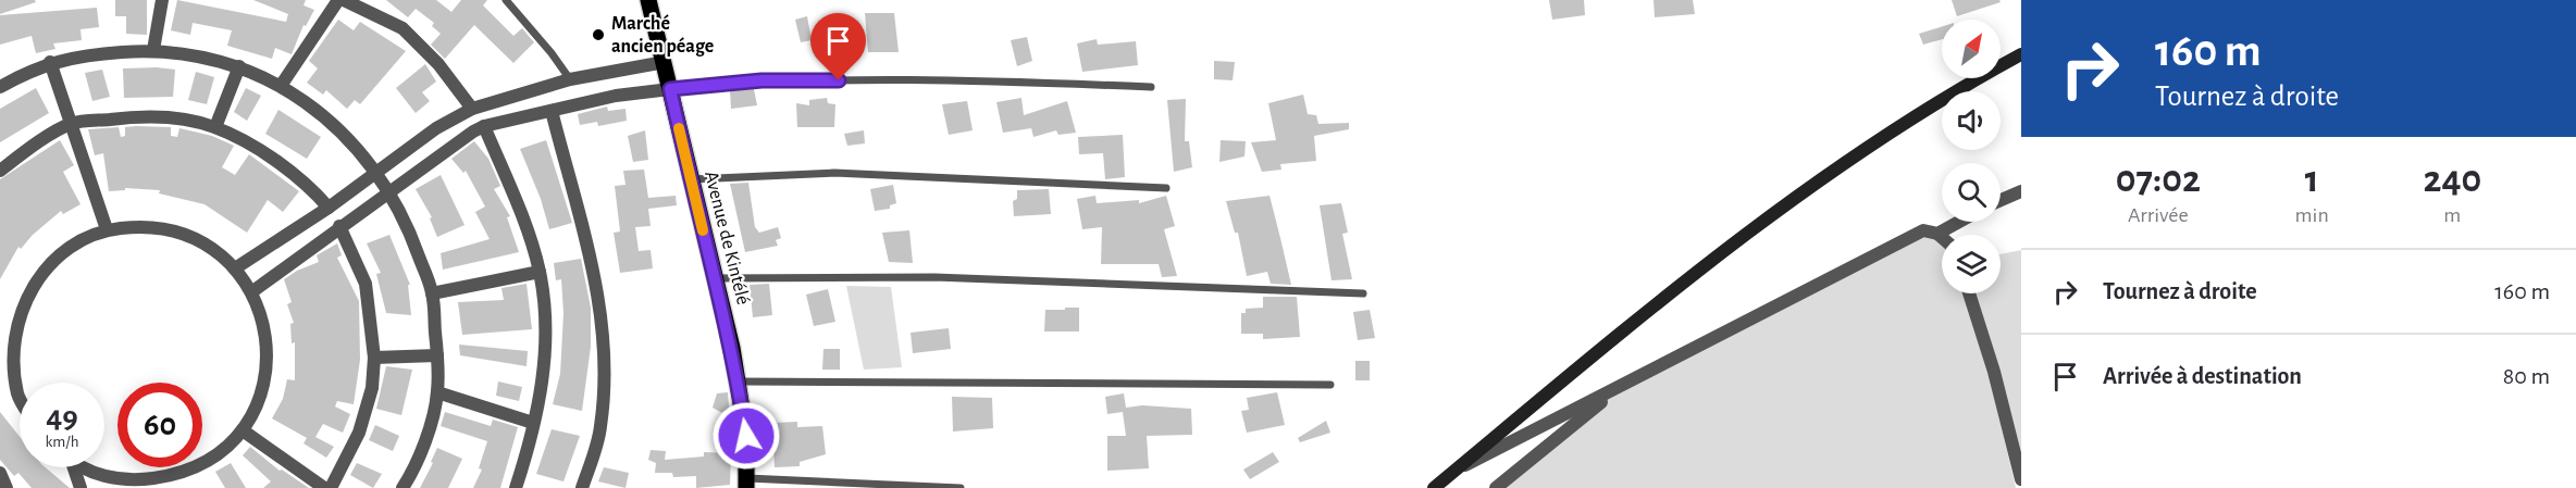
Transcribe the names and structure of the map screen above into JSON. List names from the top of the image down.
{
  "streets": {
    "main road": ["Avenue de Kintélé"]
  },
  "places": ["Marché ancien péage"],
  "north": "top right",
  "page": {
    "turn": ["160 m", "Tournez à droite"],
    "eta": [
      "07:02",
      "Arrivée",
      "1",
      "min",
      "240",
      "m"
    ],
    "list": [
      {
        "name": "Tournez à droite",
        "value": "160 m"
      },
      {
        "name": "Arrivée à destination",
        "value": "80 m"
      }
    ],
    "speed": "49 km/h",
    "limit": "60"
  }
}
